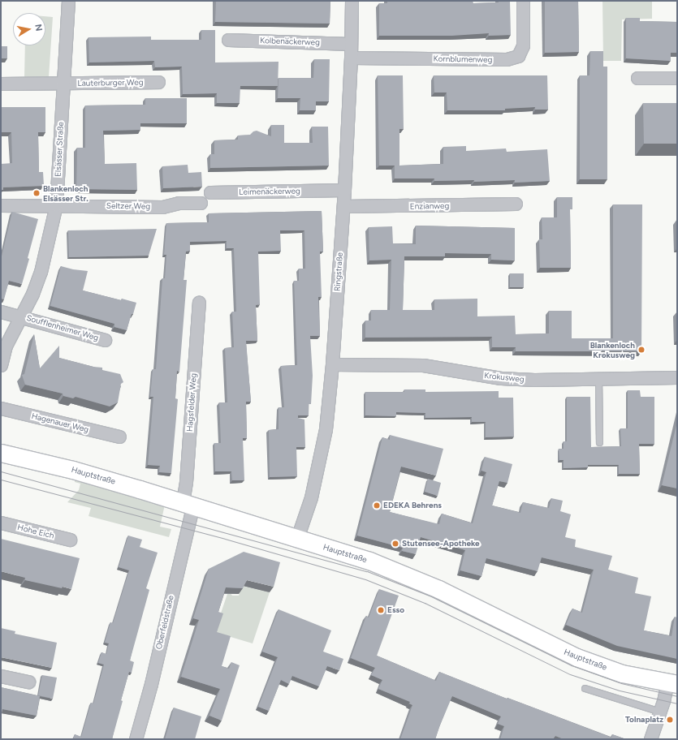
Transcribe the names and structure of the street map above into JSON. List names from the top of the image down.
{
  "streets": {
    "street": [
      "Kolbenäckerweg",
      "Kornblumenweg",
      "Lauterburger Weg",
      "Elsässer Straße",
      "Leimenäckerweg",
      "Seltzer Weg",
      "Enzianweg",
      "Ringstraße",
      "Soufflenheimer Weg",
      "Krokusweg",
      "Hagsfelder Weg",
      "Hagenauer Weg",
      "Hauptstraße",
      "Hohe Eich",
      "Oberfeldstraße"
    ]
  },
  "crossings": [
    ["Kolbenäckerweg", "Ringstraße"],
    ["Kornblumenweg", "Ringstraße"],
    ["Lauterburger Weg", "Elsässer Straße"],
    ["Elsässer Straße", "Seltzer Weg"],
    ["Elsässer Straße", "Soufflenheimer Weg"],
    ["Leimenäckerweg", "Seltzer Weg"],
    ["Leimenäckerweg", "Ringstraße"],
    ["Enzianweg", "Ringstraße"],
    ["Ringstraße", "Krokusweg"],
    ["Ringstraße", "Hauptstraße"],
    ["Hagsfelder Weg", "Hauptstraße"],
    ["Hagsfelder Weg", "Oberfeldstraße"],
    ["Hauptstraße", "Oberfeldstraße"]
  ],
  "places": [
    "Blankenloch Elsässer Str.",
    "Blankenloch Krokusweg",
    "EDEKA Behrens",
    "Stutensee-Apotheke",
    "Esso",
    "Tolnaplatz"
  ],
  "north": "right"
}
